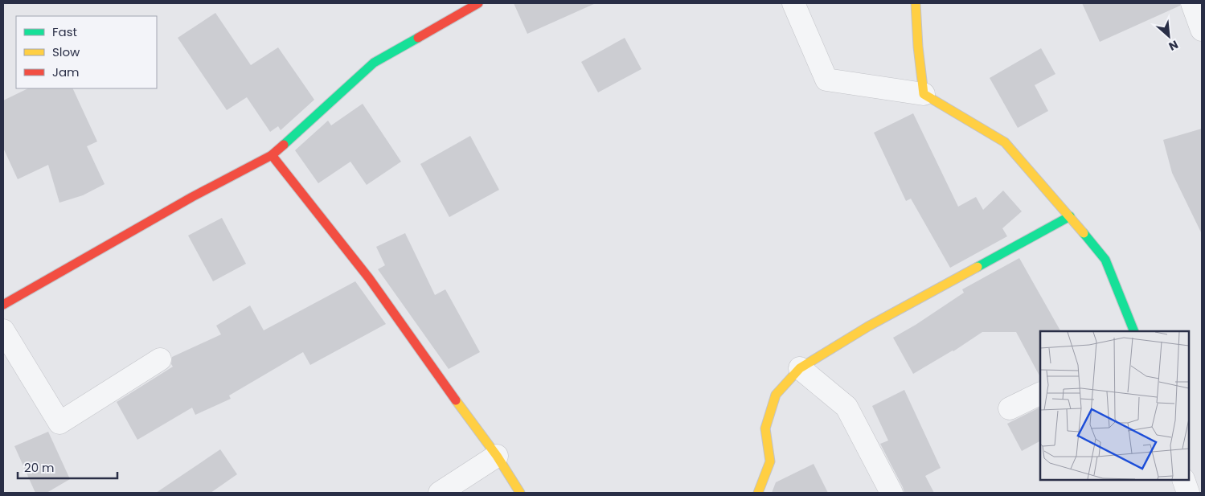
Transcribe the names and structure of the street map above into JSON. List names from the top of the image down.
{
  "legend": ["Fast", "Slow", "Jam"],
  "scale_bar": "20 m",
  "north": "bottom right"
}
